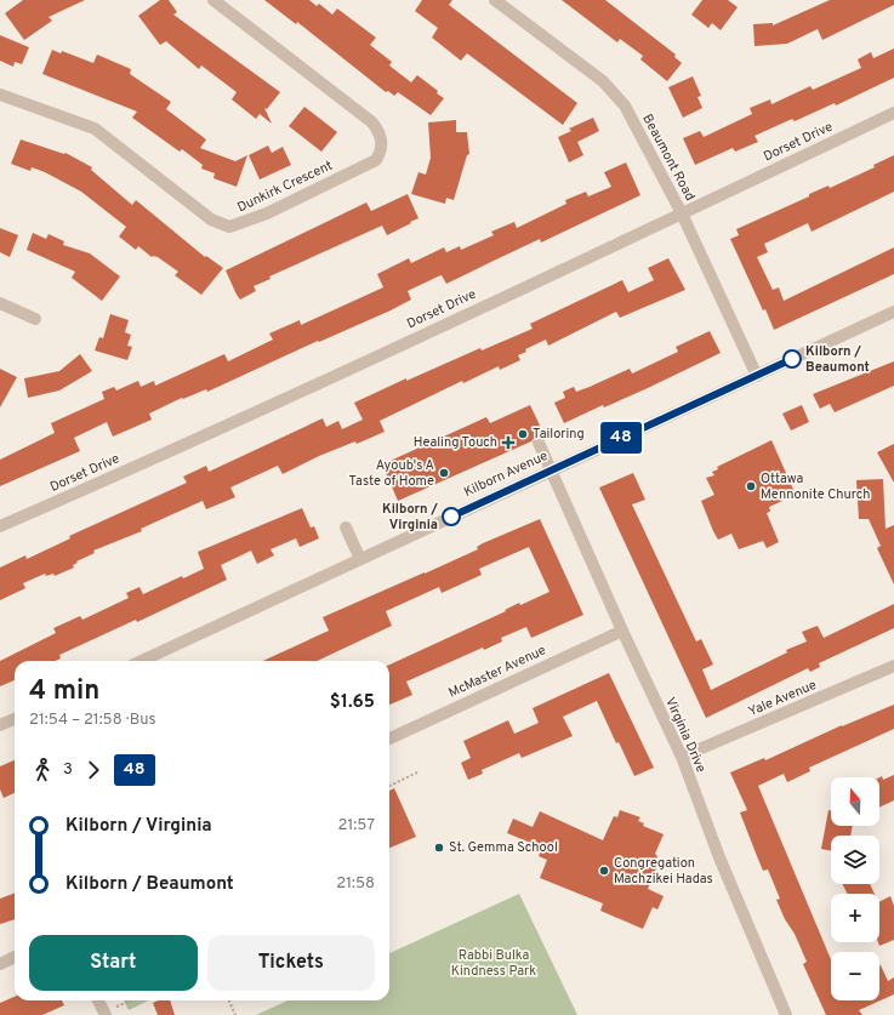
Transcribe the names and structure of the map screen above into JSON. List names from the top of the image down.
{
  "streets": {
    "street": [
      "Dorset Drive",
      "Beaumont Road",
      "Dunkirk Crescent",
      "Kilborn Avenue",
      "McMaster Avenue",
      "Yale Avenue",
      "Virginia Drive"
    ]
  },
  "crossings": [
    ["Dorset Drive", "Beaumont Road"],
    ["Beaumont Road", "Kilborn Avenue"],
    ["Kilborn Avenue", "Virginia Drive"],
    ["McMaster Avenue", "Virginia Drive"],
    ["Yale Avenue", "Virginia Drive"]
  ],
  "parks": ["Rabbi Bulka Kindness Park"],
  "places": {
    "other": [
      "Kilborn / Beaumont",
      "Tailoring",
      "Ayoub's A Taste of Home",
      "Ottawa Mennonite Church",
      "Kilborn / Virginia",
      "St. Gemma School",
      "Congregation Machzikei Hadas"
    ],
    "health": ["Healing Touch"]
  },
  "lines": ["bus line 48"],
  "north": "top",
  "page": {
    "on_map": "48",
    "heading": ["4 min", "21:54 – 21:58 · Bus", "$1.65"],
    "legs": ["3", "48"],
    "map_buttons": ["+", "−"],
    "list": [
      {
        "name": "Kilborn / Virginia",
        "value": "21:57"
      },
      {
        "name": "Kilborn / Beaumont",
        "value": "21:58"
      }
    ],
    "buttons": ["Start", "Tickets"]
  }
}
